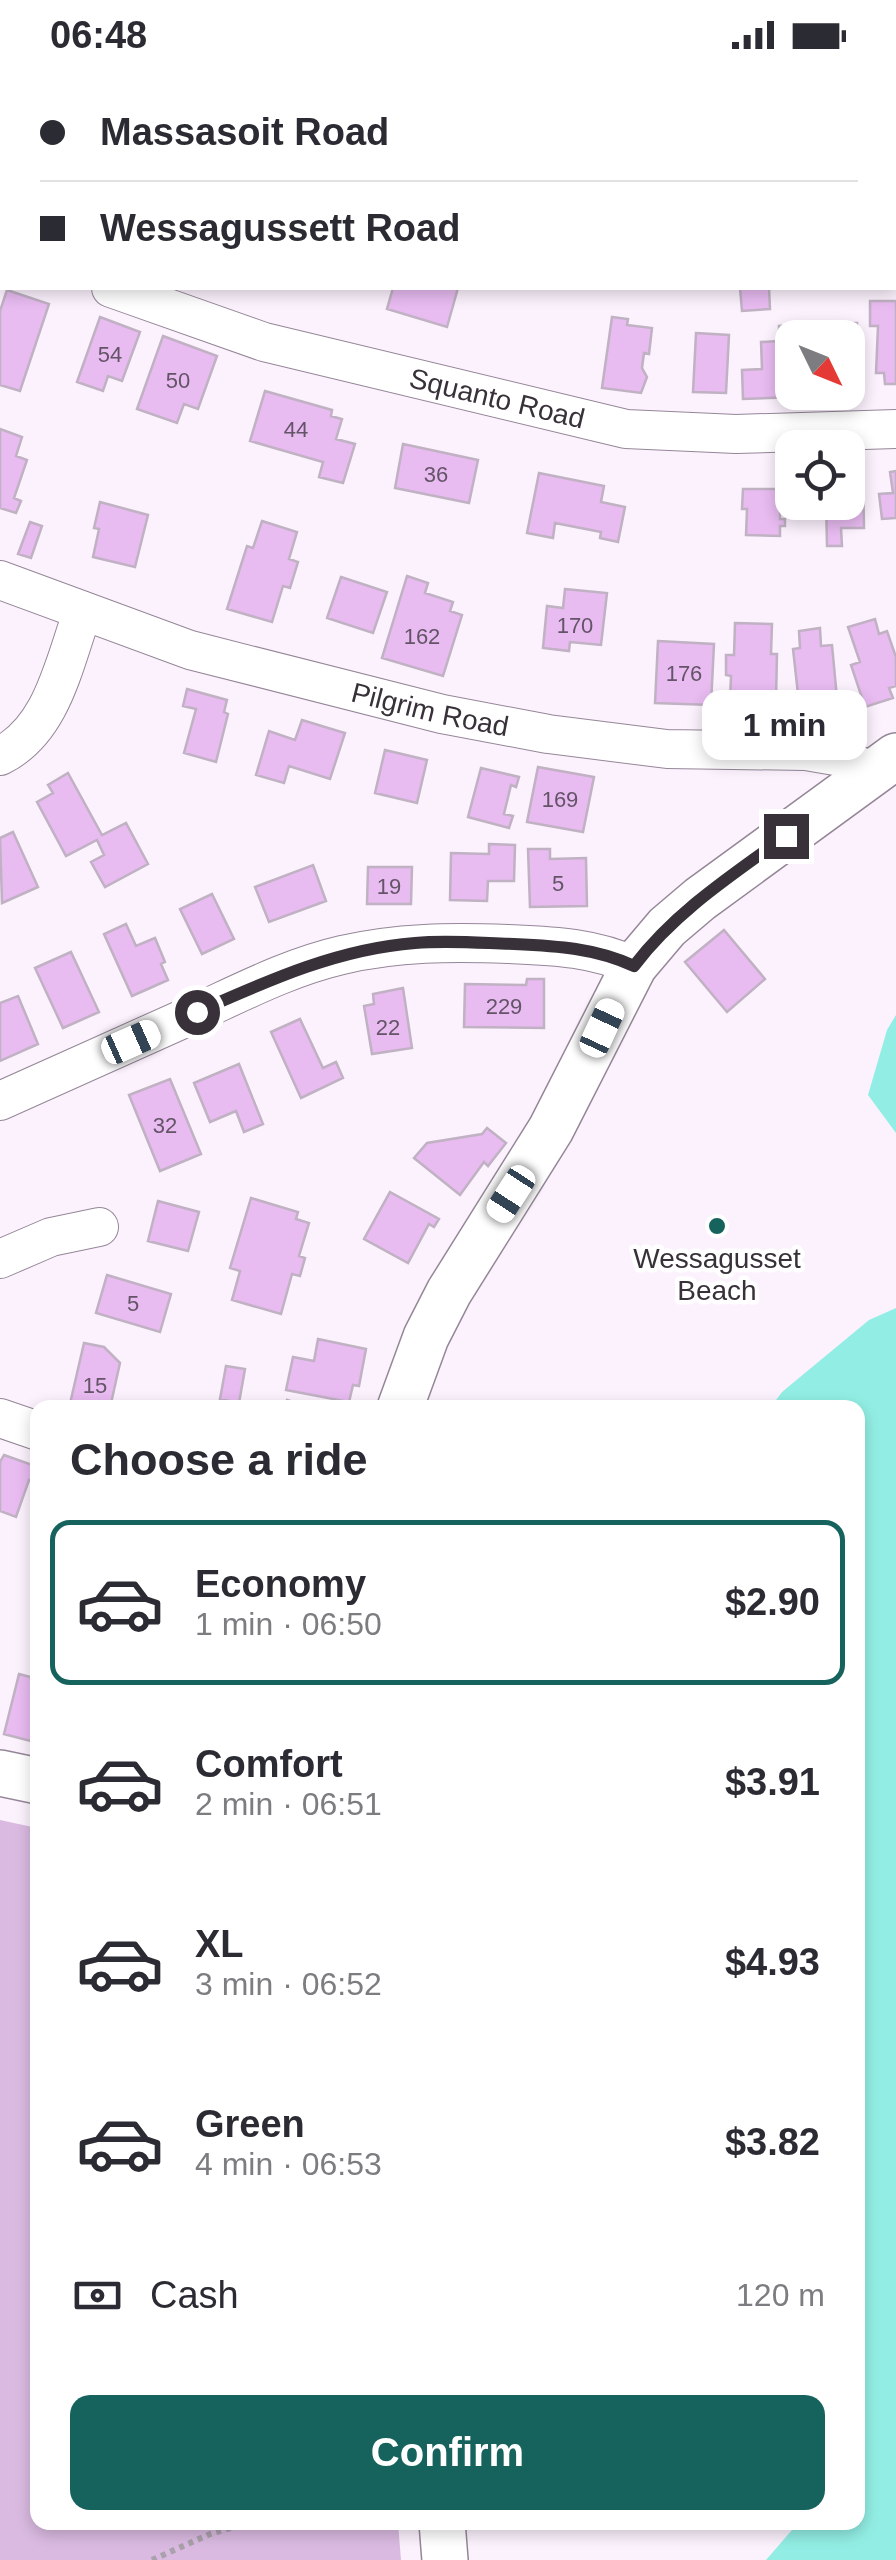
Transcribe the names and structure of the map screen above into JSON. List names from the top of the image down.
{
  "streets": {
    "street": ["Squanto Road", "Pilgrim Road"]
  },
  "places": ["Wessagusset Beach"],
  "house_numbers": [
    "54",
    "50",
    "44",
    "36",
    "170",
    "162",
    "176",
    "169",
    "5",
    "19",
    "229",
    "22",
    "32",
    "5",
    "15"
  ],
  "north": "bottom right",
  "page": {
    "status": "06:48",
    "banner": ["Massasoit Road", "Wessagussett Road"],
    "bubble": "1 min",
    "heading": "Choose a ride",
    "list": [
      {
        "name": "Economy",
        "note": "1 min · 06:50",
        "value": "$2.90"
      },
      {
        "name": "Comfort",
        "note": "2 min · 06:51",
        "value": "$3.91"
      },
      {
        "name": "XL",
        "note": "3 min · 06:52",
        "value": "$4.93"
      },
      {
        "name": "Green",
        "note": "4 min · 06:53",
        "value": "$3.82"
      }
    ],
    "pay": ["Cash", "120 m"],
    "buttons": "Confirm"
  }
}
